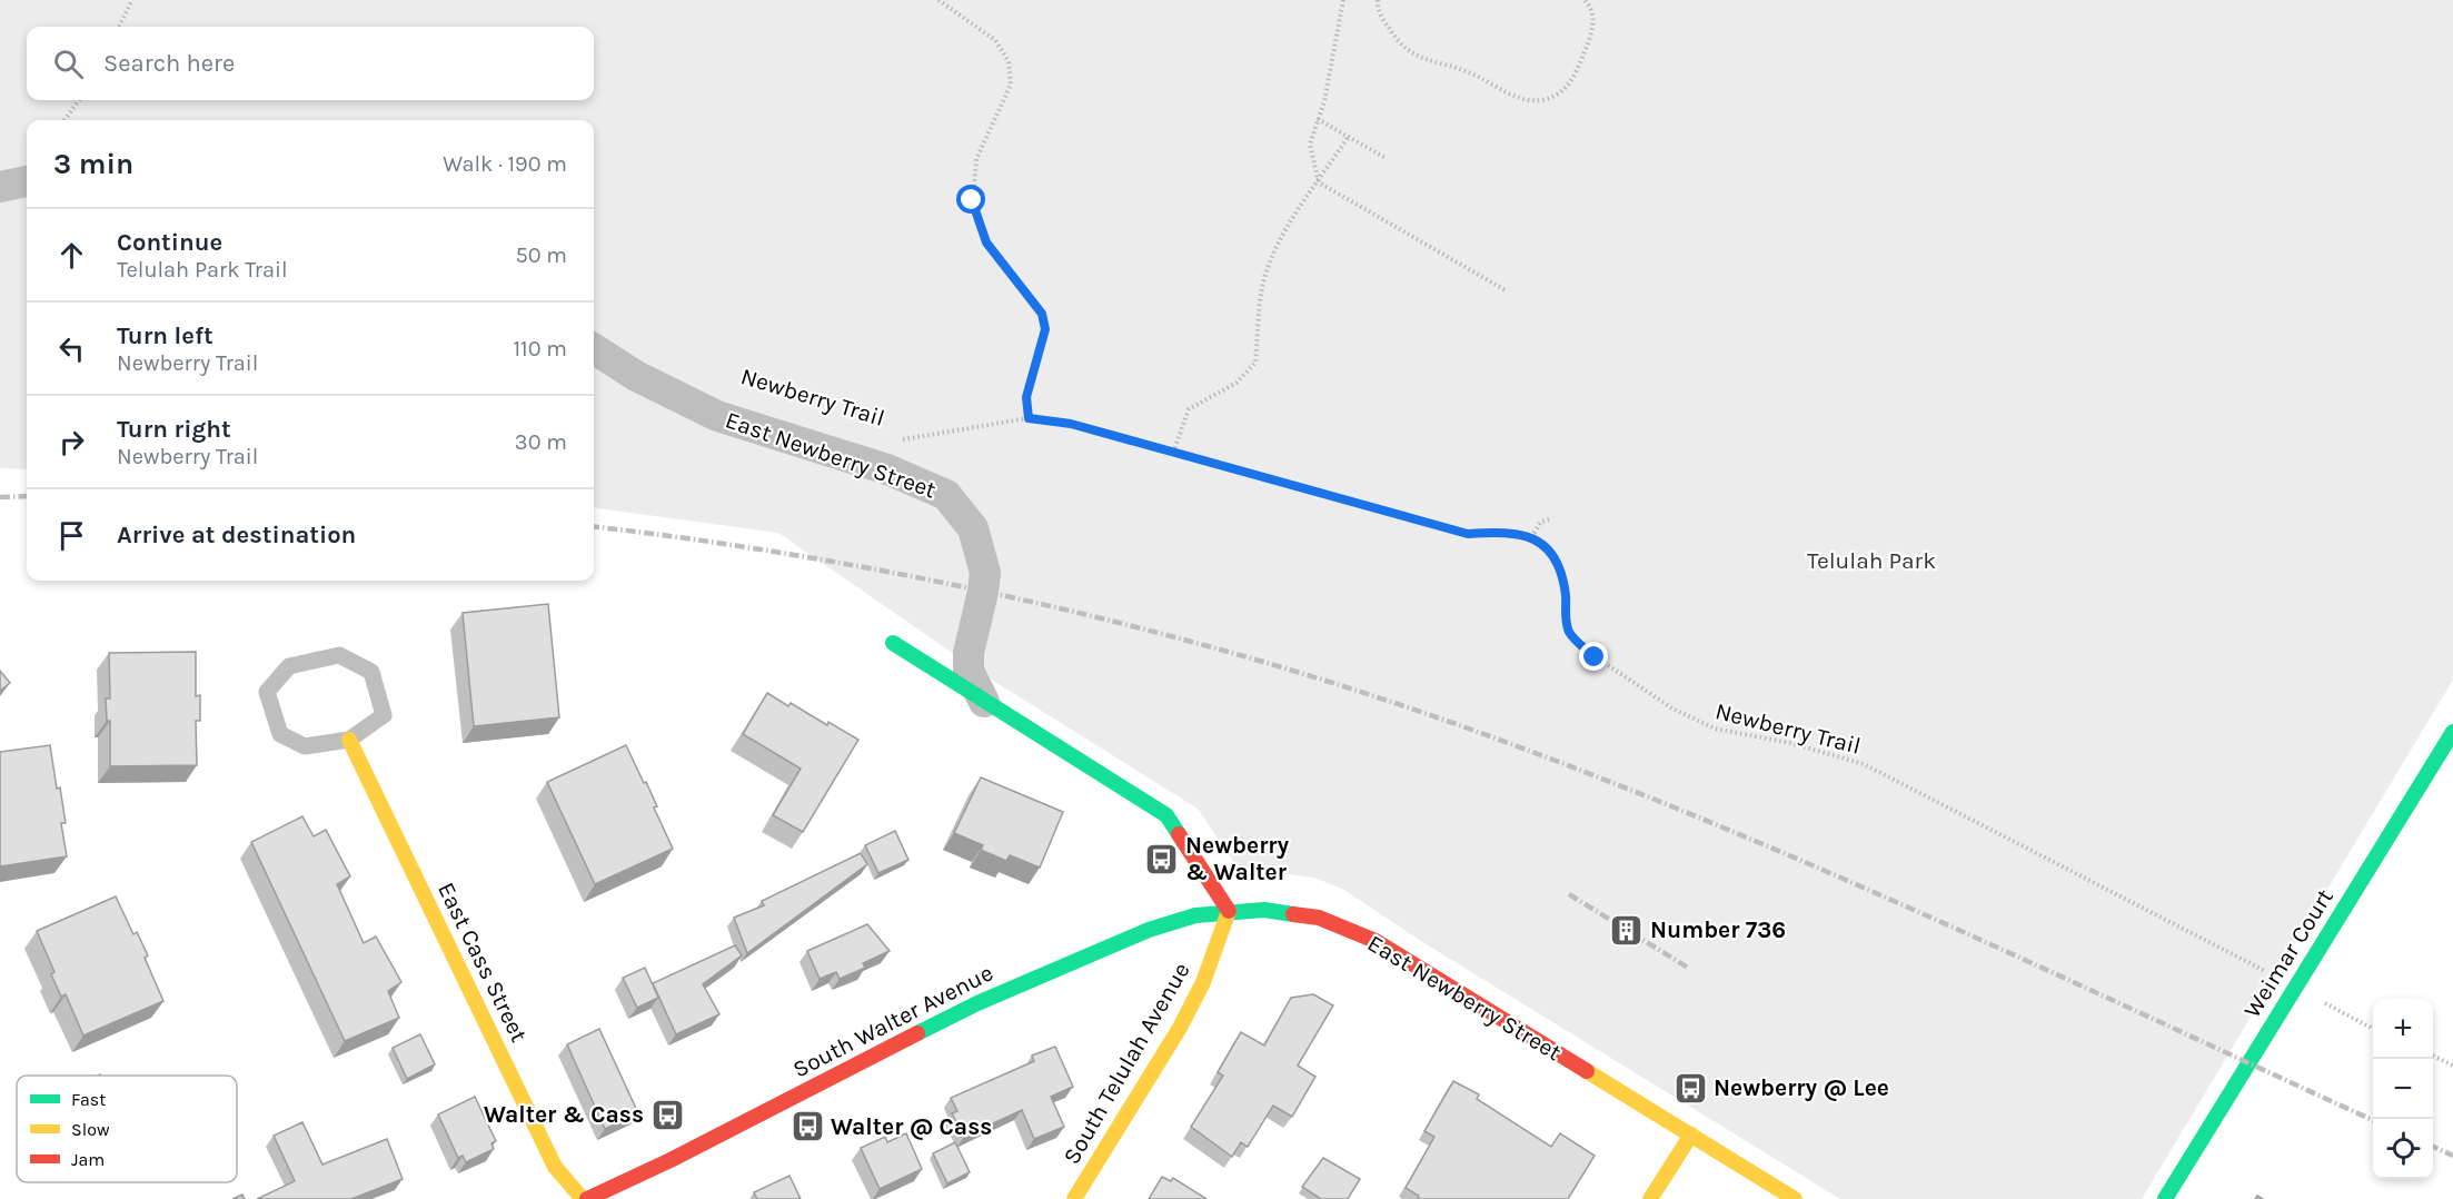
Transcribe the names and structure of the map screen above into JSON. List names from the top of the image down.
{
  "streets": {
    "street": [
      "East Newberry Street",
      "Weimar Court",
      "East Cass Street",
      "South Walter Avenue",
      "South Telulah Avenue"
    ],
    "path": ["Newberry Trail"]
  },
  "crossings": [
    ["Newberry Trail", "Weimar Court"],
    ["East Newberry Street", "South Walter Avenue"],
    ["East Newberry Street", "South Telulah Avenue"],
    ["East Cass Street", "South Walter Avenue"],
    ["South Walter Avenue", "South Telulah Avenue"]
  ],
  "parks": ["Telulah Park"],
  "places": {
    "bus stop": [
      "Newberry & Walter",
      "Newberry @ Lee",
      "Walter & Cass",
      "Walter @ Cass"
    ],
    "building": ["Number 736"]
  },
  "legend": ["Fast", "Slow", "Jam"],
  "page": {
    "search": "Search here",
    "heading": ["3 min", "Walk · 190 m"],
    "list": [
      ["Continue", "Telulah Park Trail", "50 m"],
      ["Turn left", "Newberry Trail", "110 m"],
      ["Turn right", "Newberry Trail", "30 m"],
      "Arrive at destination"
    ],
    "map_buttons": ["+", "−"]
  }
}
